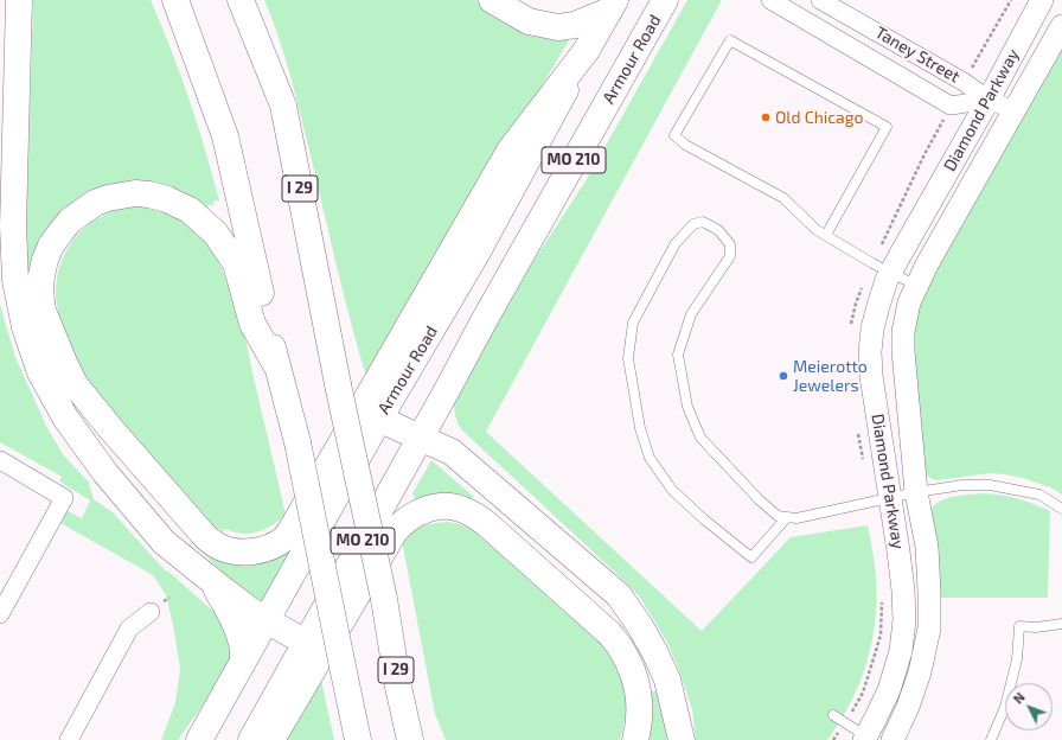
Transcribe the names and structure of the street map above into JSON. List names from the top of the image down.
{
  "streets": {
    "main road": ["Armour Road", "MO 210", "I 29"],
    "street": ["Taney Street", "Diamond Parkway"]
  },
  "crossings": [
    ["Taney Street", "Diamond Parkway"]
  ],
  "places": ["Old Chicago", "Meierotto Jewelers"],
  "north": "top left"
}
